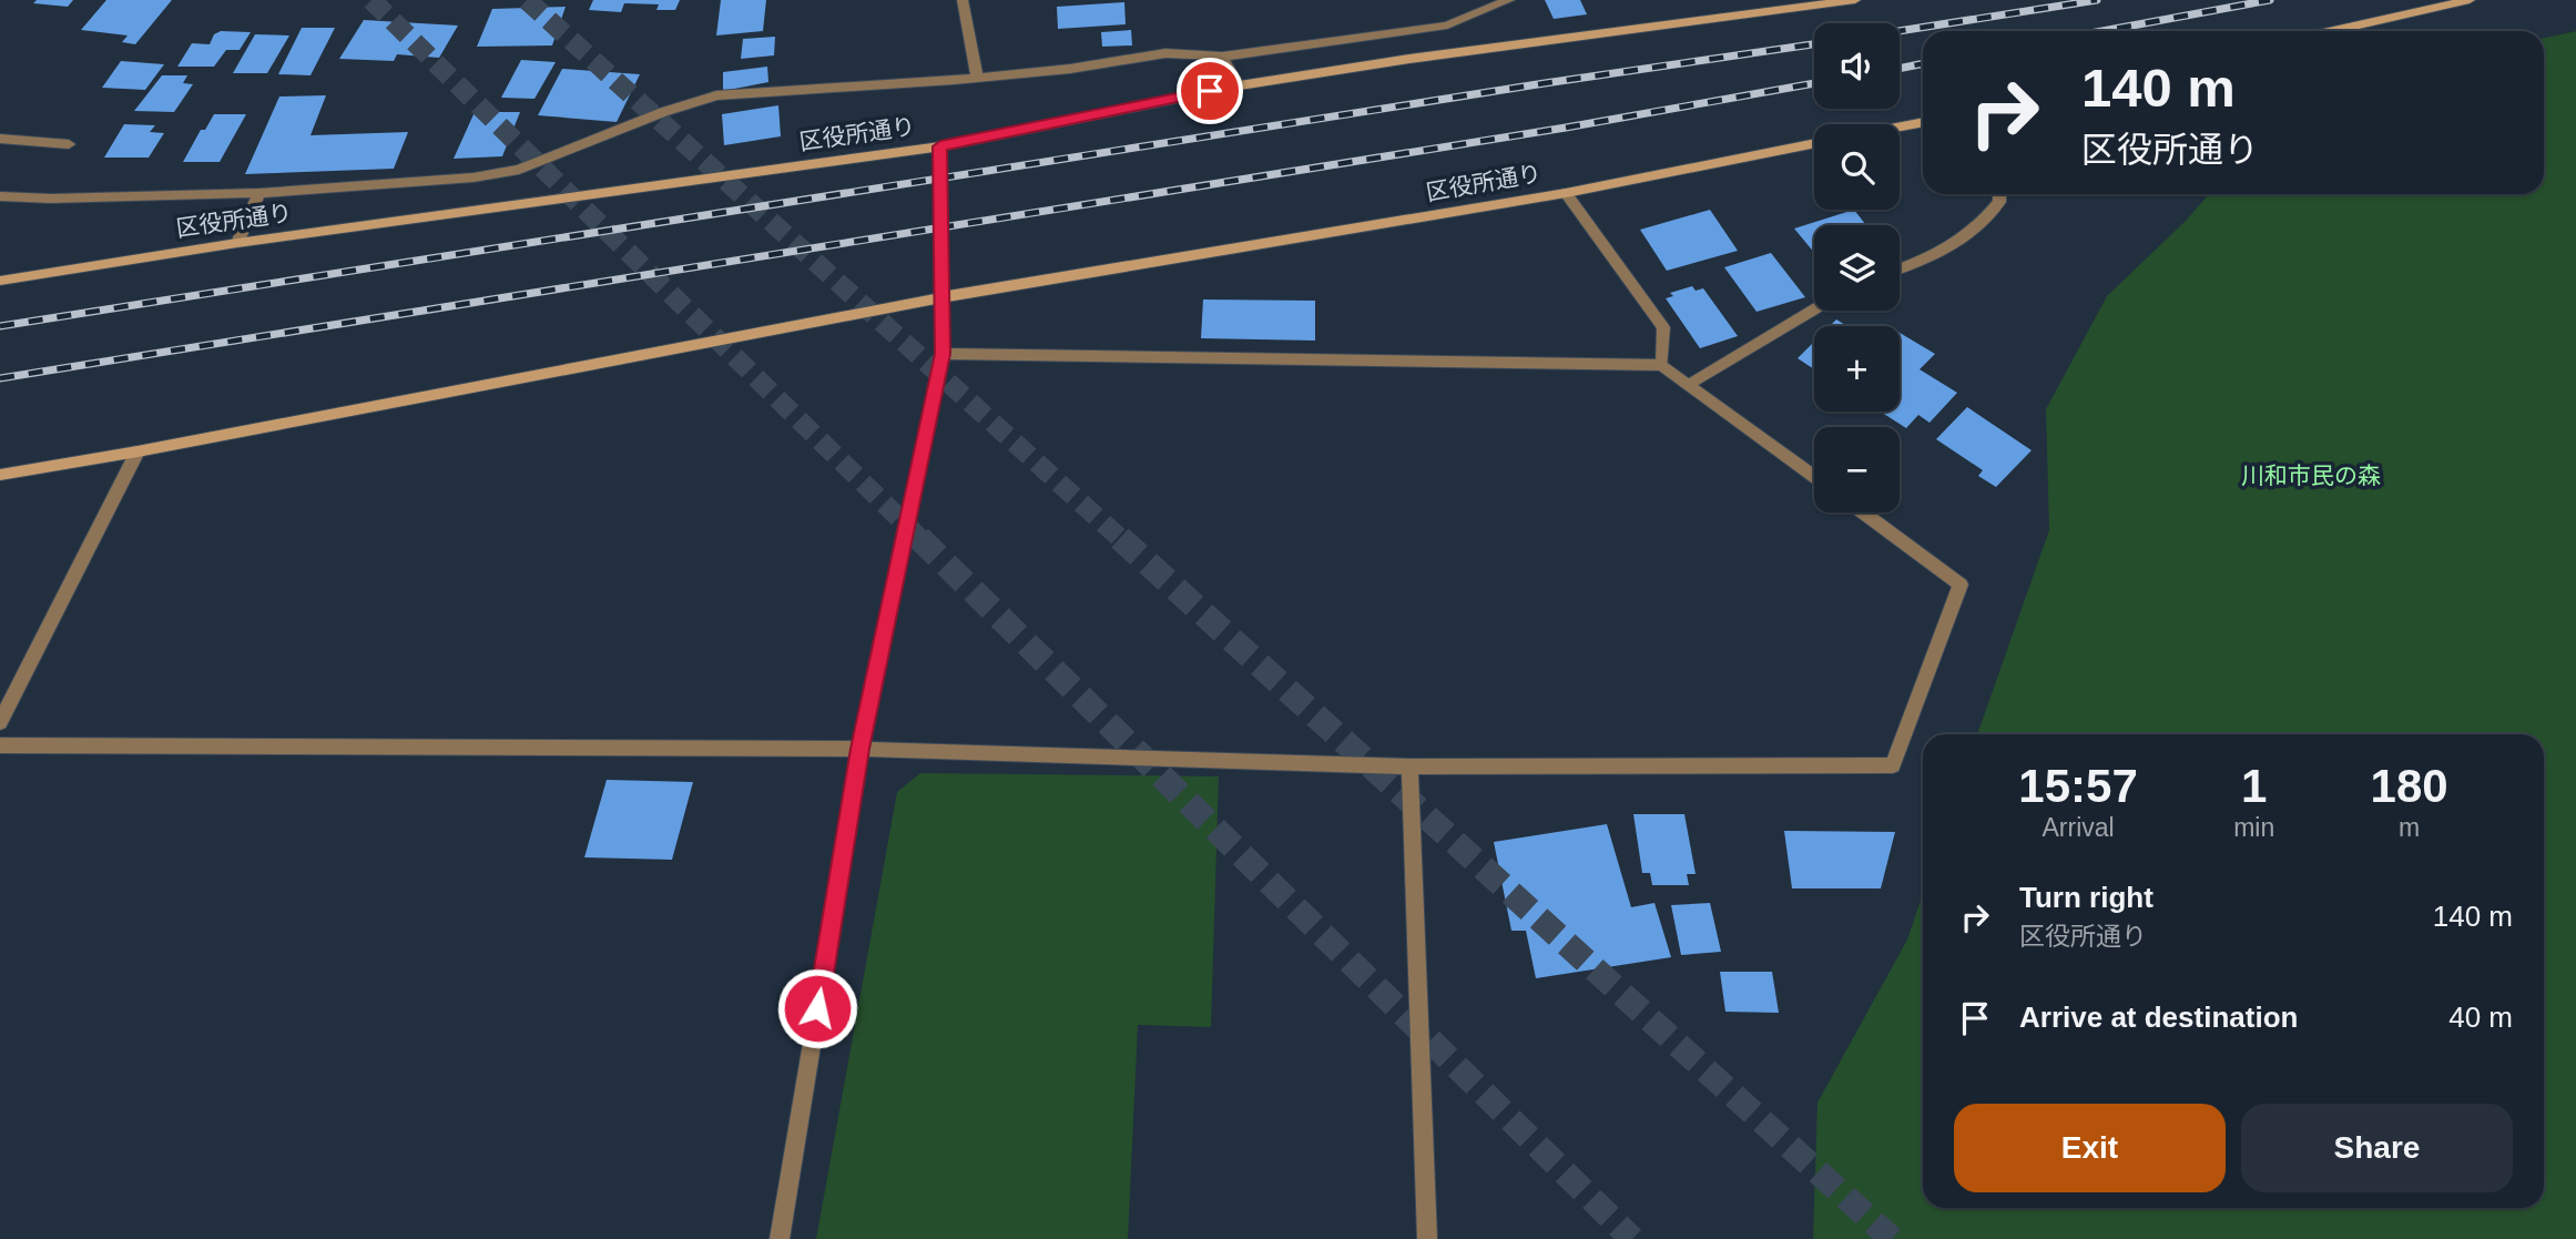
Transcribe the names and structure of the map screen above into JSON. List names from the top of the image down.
{
  "streets": {
    "street": ["区役所通り"]
  },
  "parks": ["川和市民の森"],
  "page": {
    "map_buttons": ["+", "−"],
    "turn": ["140 m", "区役所通り"],
    "eta": [
      "15:57",
      "Arrival",
      "1",
      "min",
      "180",
      "m"
    ],
    "list": [
      {
        "name": "Turn right",
        "note": "区役所通り",
        "value": "140 m"
      },
      {
        "name": "Arrive at destination",
        "value": "40 m"
      }
    ],
    "buttons": ["Exit", "Share"]
  }
}
